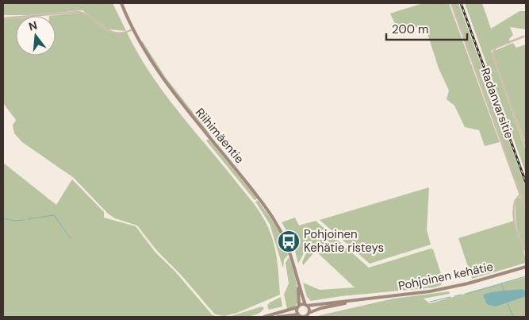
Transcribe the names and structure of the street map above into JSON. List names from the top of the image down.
{
  "streets": {
    "street": ["Radanvarsitie", "Riihimäentie", "Pohjoinen kehätie"]
  },
  "crossings": [
    ["Riihimäentie", "Pohjoinen kehätie"]
  ],
  "places": {
    "bus stop": ["Pohjoinen Kehätie risteys"]
  },
  "scale_bar": "200 m",
  "north": "top"
}
